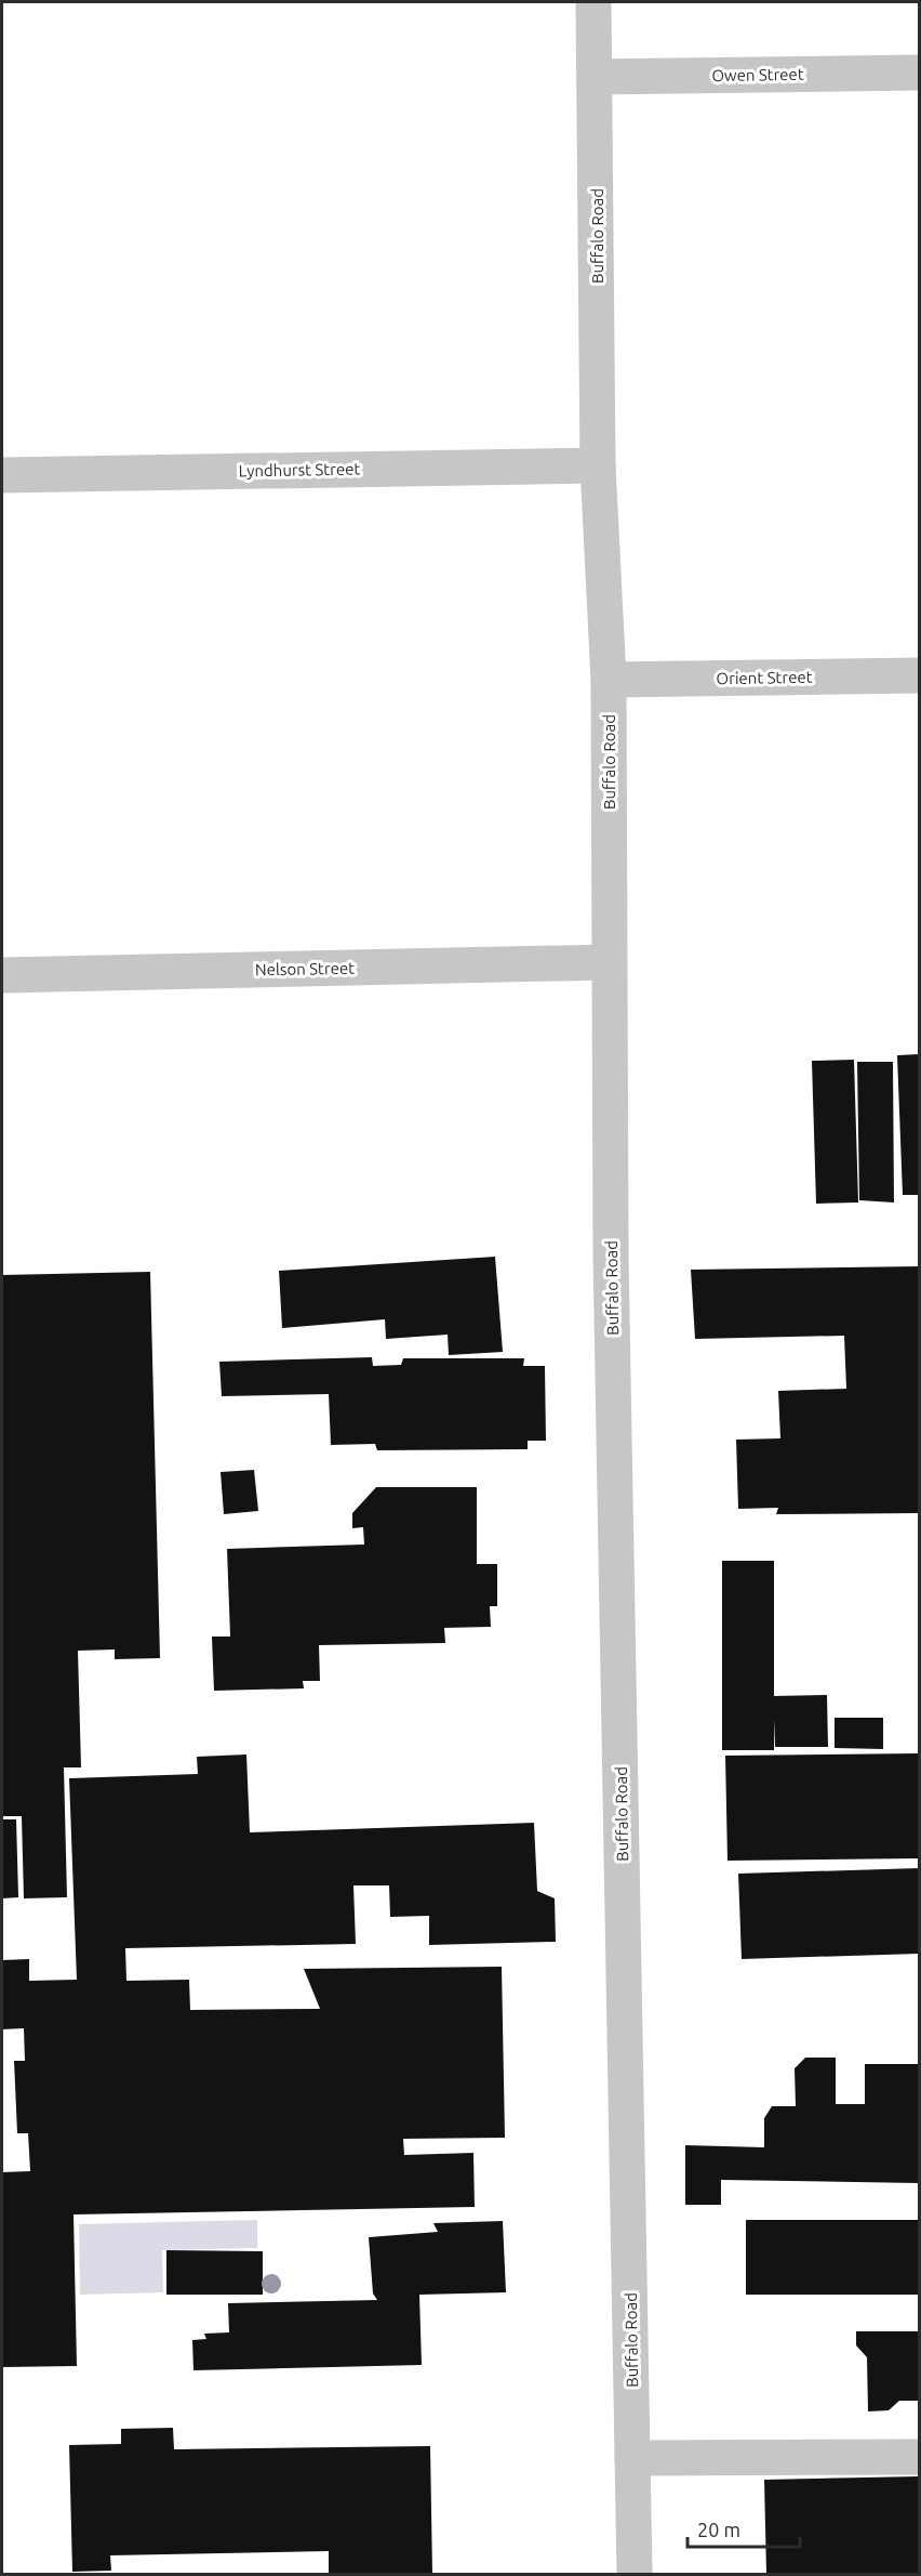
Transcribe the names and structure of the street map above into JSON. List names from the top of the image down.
{
  "streets": {
    "street": [
      "Owen Street",
      "Buffalo Road",
      "Lyndhurst Street",
      "Orient Street",
      "Nelson Street"
    ]
  },
  "crossings": [
    ["Owen Street", "Buffalo Road"],
    ["Buffalo Road", "Lyndhurst Street"],
    ["Buffalo Road", "Orient Street"],
    ["Buffalo Road", "Nelson Street"]
  ],
  "scale_bar": "20 m"
}
